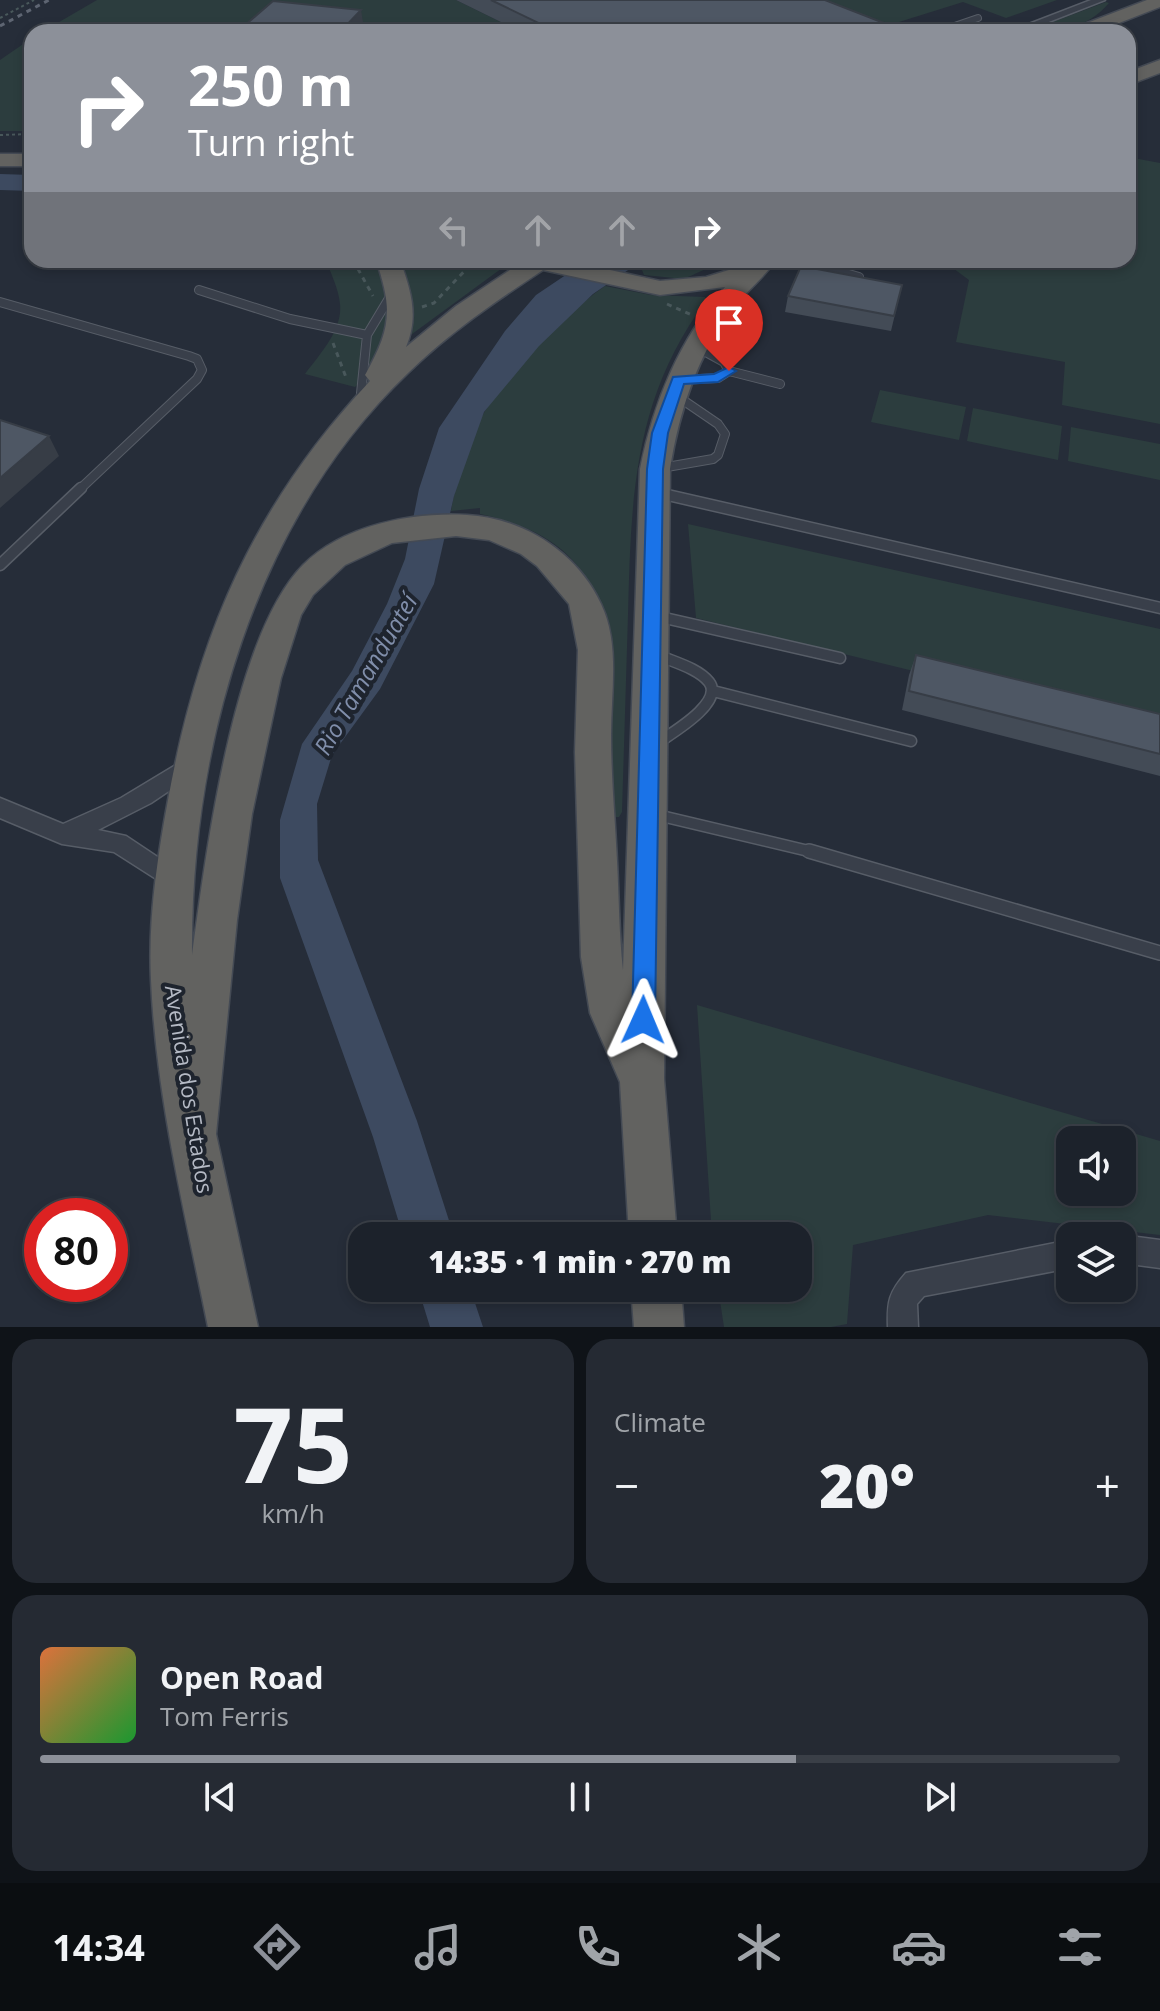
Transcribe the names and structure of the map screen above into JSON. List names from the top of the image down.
{
  "streets": {
    "highway": ["Avenida dos Estados"]
  },
  "water": ["Rio Tamanduateí"],
  "page": {
    "turn": ["250 m", "Turn right"],
    "limit": "80",
    "trip": "14:35 · 1 min · 270 m",
    "tile": [
      ["75", "km/h"],
      "Climate"
    ],
    "heat": ["−", "20°", "+"],
    "song": ["Open Road", "Tom Ferris"],
    "tabs": "14:34"
  }
}
